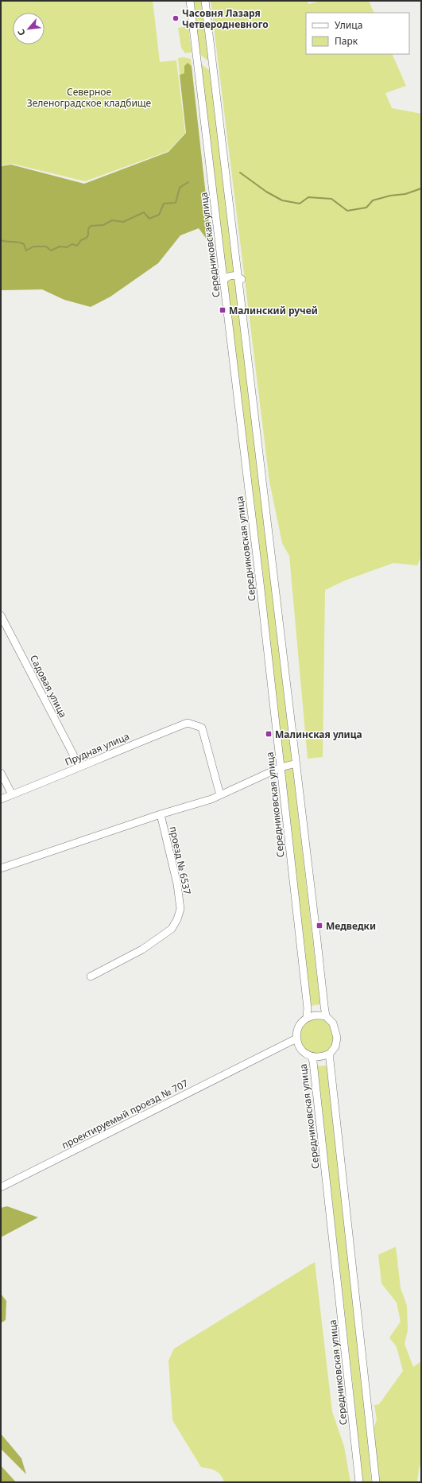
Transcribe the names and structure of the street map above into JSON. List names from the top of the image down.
{
  "streets": {
    "street": [
      "Середниковская улица",
      "Садовая улица",
      "Прудная улица",
      "проезд № 6537",
      "проектируемый проезд № 707"
    ]
  },
  "crossings": [
    ["Середниковская улица", "проектируемый проезд № 707"],
    ["Садовая улица", "Прудная улица"]
  ],
  "parks": ["Северное Зеленоградское кладбище"],
  "places": {
    "other": ["Часовня Лазаря Четверодневного"],
    "transit": ["Малинский ручей", "Малинская улица", "Медведки"]
  },
  "legend": ["Улица", "Парк"],
  "north": "bottom left"
}
